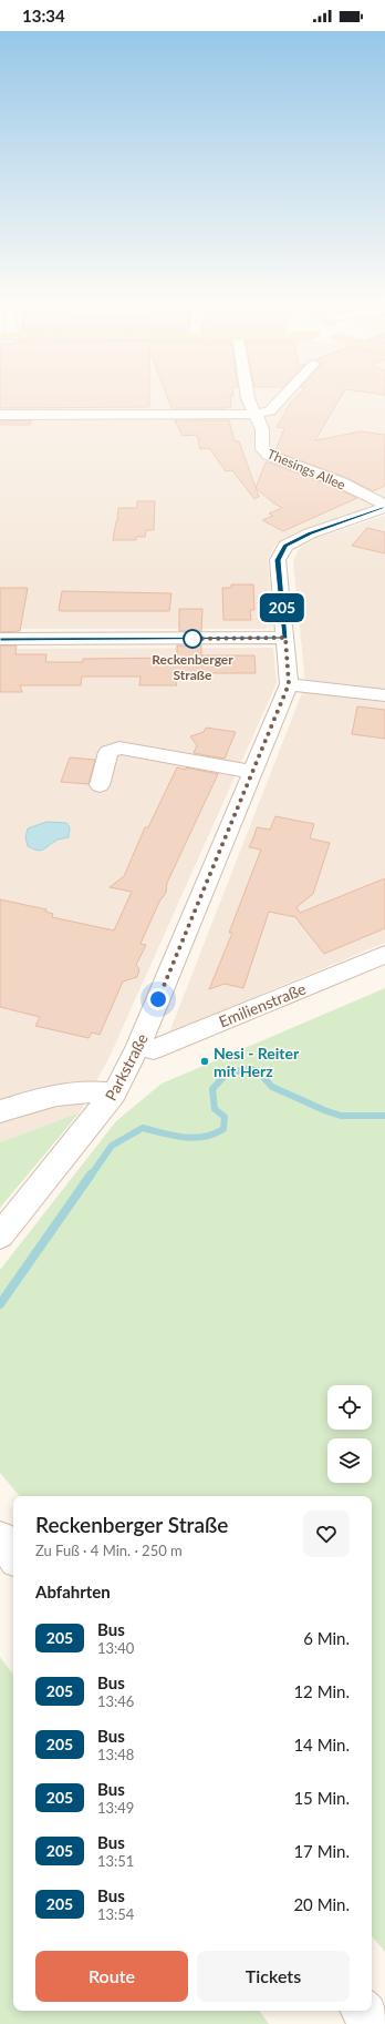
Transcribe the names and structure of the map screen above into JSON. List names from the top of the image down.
{
  "streets": {
    "street": ["Thesings Allee", "Emilienstraße", "Parkstraße"]
  },
  "crossings": [
    ["Thesings Allee", "Parkstraße"],
    ["Emilienstraße", "Parkstraße"]
  ],
  "places": ["Reckenberger Straße", "Nesi - Reiter mit Herz"],
  "lines": ["bus line 205"],
  "page": {
    "status": "13:34",
    "on_map": "205",
    "heading": [
      ["Reckenberger Straße", "Zu Fuß · 4 Min. · 250 m"],
      "Abfahrten"
    ],
    "list": [
      {
        "mark": "205",
        "name": "Bus",
        "note": "13:40",
        "value": "6 Min."
      },
      {
        "mark": "205",
        "name": "Bus",
        "note": "13:46",
        "value": "12 Min."
      },
      {
        "mark": "205",
        "name": "Bus",
        "note": "13:48",
        "value": "14 Min."
      },
      {
        "mark": "205",
        "name": "Bus",
        "note": "13:49",
        "value": "15 Min."
      },
      {
        "mark": "205",
        "name": "Bus",
        "note": "13:51",
        "value": "17 Min."
      },
      {
        "mark": "205",
        "name": "Bus",
        "note": "13:54",
        "value": "20 Min."
      }
    ],
    "buttons": ["Route", "Tickets"]
  }
}
